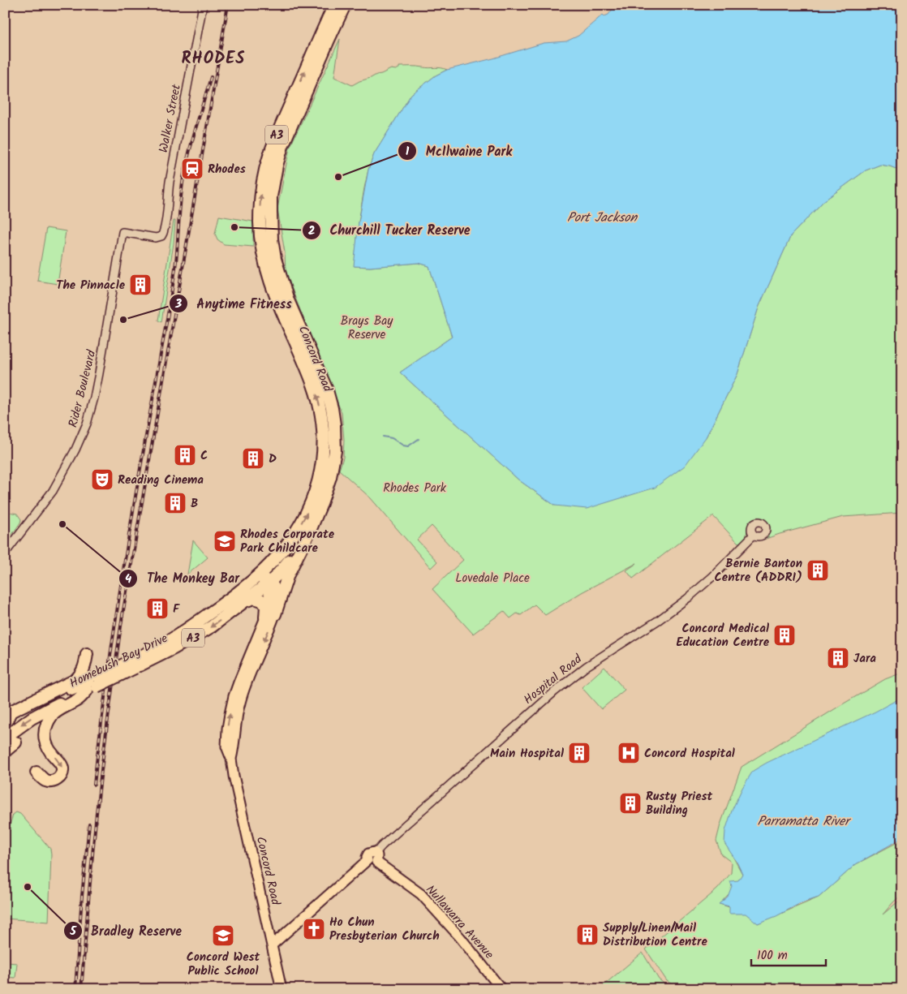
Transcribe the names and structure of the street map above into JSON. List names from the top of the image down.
{
  "streets": {
    "highway": ["A3", "Concord Road", "Homebush Bay Drive"],
    "main road": ["Hospital Road", "Nullawarra Avenue"],
    "street": ["Walker Street", "Rider Boulevard"]
  },
  "crossings": [
    ["Walker Street", "Rider Boulevard"],
    ["Concord Road", "Homebush Bay Drive"],
    ["Concord Road", "Hospital Road"],
    ["Hospital Road", "Nullawarra Avenue"]
  ],
  "districts": ["RHODES"],
  "water": ["Port Jackson", "Parramatta River"],
  "parks": ["Brays Bay Reserve", "Rhodes Park", "Lovedale Place"],
  "places": {
    "station": ["Rhodes"],
    "other": [
      "McIlwaine Park",
      "Churchill Tucker Reserve",
      "Anytime Fitness",
      "The Monkey Bar",
      "Bradley Reserve"
    ],
    "building": [
      "The Pinnacle",
      "C",
      "D",
      "B",
      "Bernie Banton Centre (ADDRI)",
      "F",
      "Concord Medical Education Centre",
      "Jara",
      "Main Hospital",
      "Rusty Priest Building",
      "Supply/Linen/Mail Distribution Centre"
    ],
    "theatre": ["Reading Cinema"],
    "school or university": ["Rhodes Corporate Park Childcare", "Concord West Public School"],
    "hospital": ["Concord Hospital"],
    "church": ["Ho Chun Presbyterian Church"]
  },
  "scale_bar": "100 m"
}
